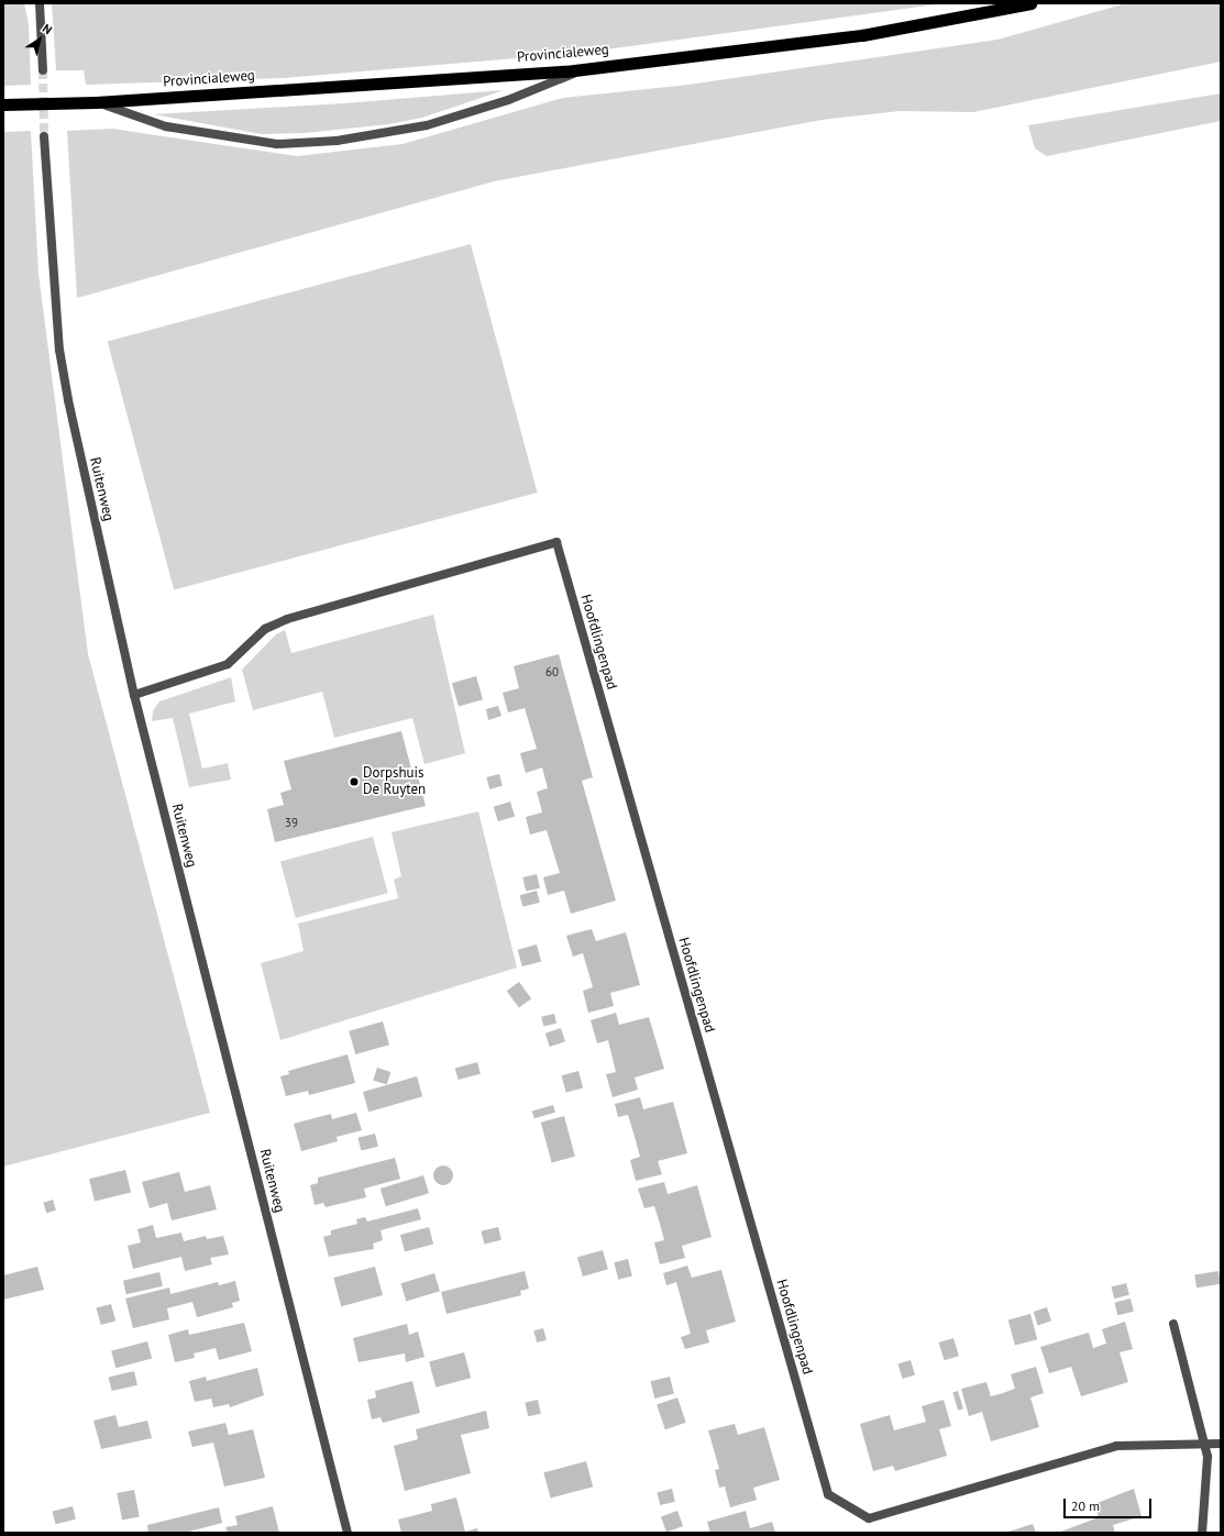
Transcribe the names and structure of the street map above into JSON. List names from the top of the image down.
{
  "streets": {
    "highway": ["Provincialeweg"],
    "street": ["Ruitenweg", "Hoofdlingenpad"]
  },
  "crossings": [
    ["Ruitenweg", "Hoofdlingenpad"]
  ],
  "places": ["Dorpshuis De Ruyten"],
  "house_numbers": ["60", "39"],
  "scale_bar": "20 m",
  "north": "top right"
}
